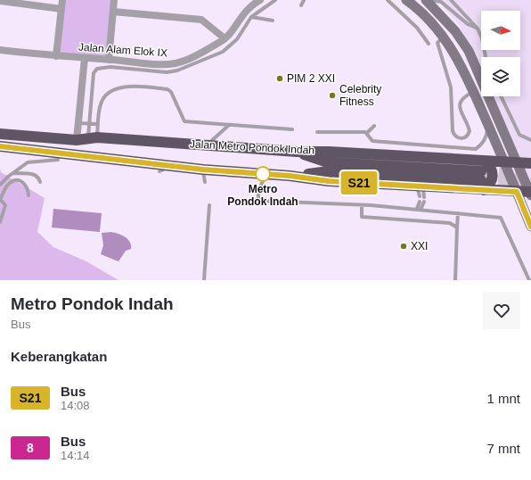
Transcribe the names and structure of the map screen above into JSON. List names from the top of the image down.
{
  "streets": {
    "highway": ["Jalan Metro Pondok Indah"],
    "street": ["Jalan Alam Elok IX"]
  },
  "places": [
    "PIM 2 XXI",
    "Celebrity Fitness",
    "Metro Pondok Indah",
    "XXI"
  ],
  "lines": ["bus line S21"],
  "north": "right",
  "page": {
    "on_map": "S21",
    "heading": [
      ["Metro Pondok Indah", "Bus"],
      "Keberangkatan"
    ],
    "list": [
      {
        "mark": "S21",
        "name": "Bus",
        "note": "14:08",
        "value": "1 mnt"
      },
      {
        "mark": "8",
        "name": "Bus",
        "note": "14:14",
        "value": "7 mnt"
      }
    ]
  }
}
